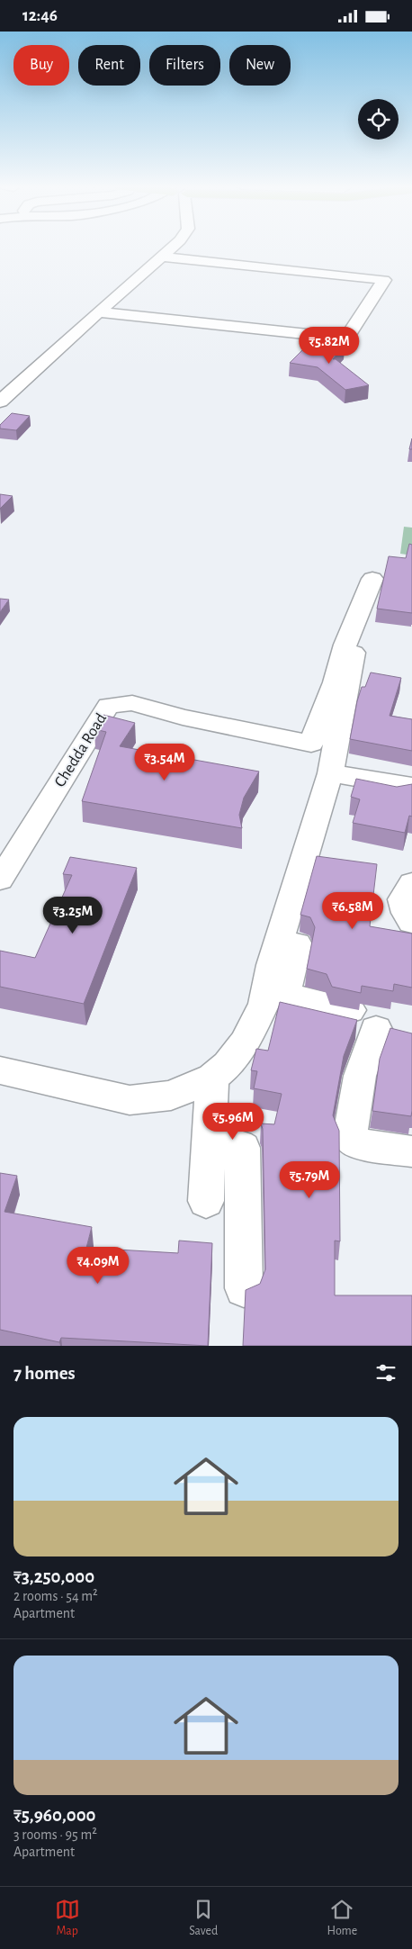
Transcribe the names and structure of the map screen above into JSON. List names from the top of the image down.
{
  "streets": {
    "street": ["Chedda Road"]
  },
  "page": {
    "status": "12:46",
    "chip": [
      "Buy",
      "Rent",
      "Filters",
      "New"
    ],
    "price": [
      "₹5.82M",
      "₹3.54M",
      "₹6.58M",
      "₹3.25M",
      "₹5.96M",
      "₹5.79M",
      "₹4.09M"
    ],
    "heading": "7 homes",
    "list": [
      {
        "name": "₹3,250,000",
        "note": "2 rooms · 54 m² · Apartment"
      },
      {
        "name": "₹5,960,000",
        "note": "3 rooms · 95 m² · Apartment"
      }
    ],
    "tabs": ["Map", "Saved", "Home"]
  }
}
